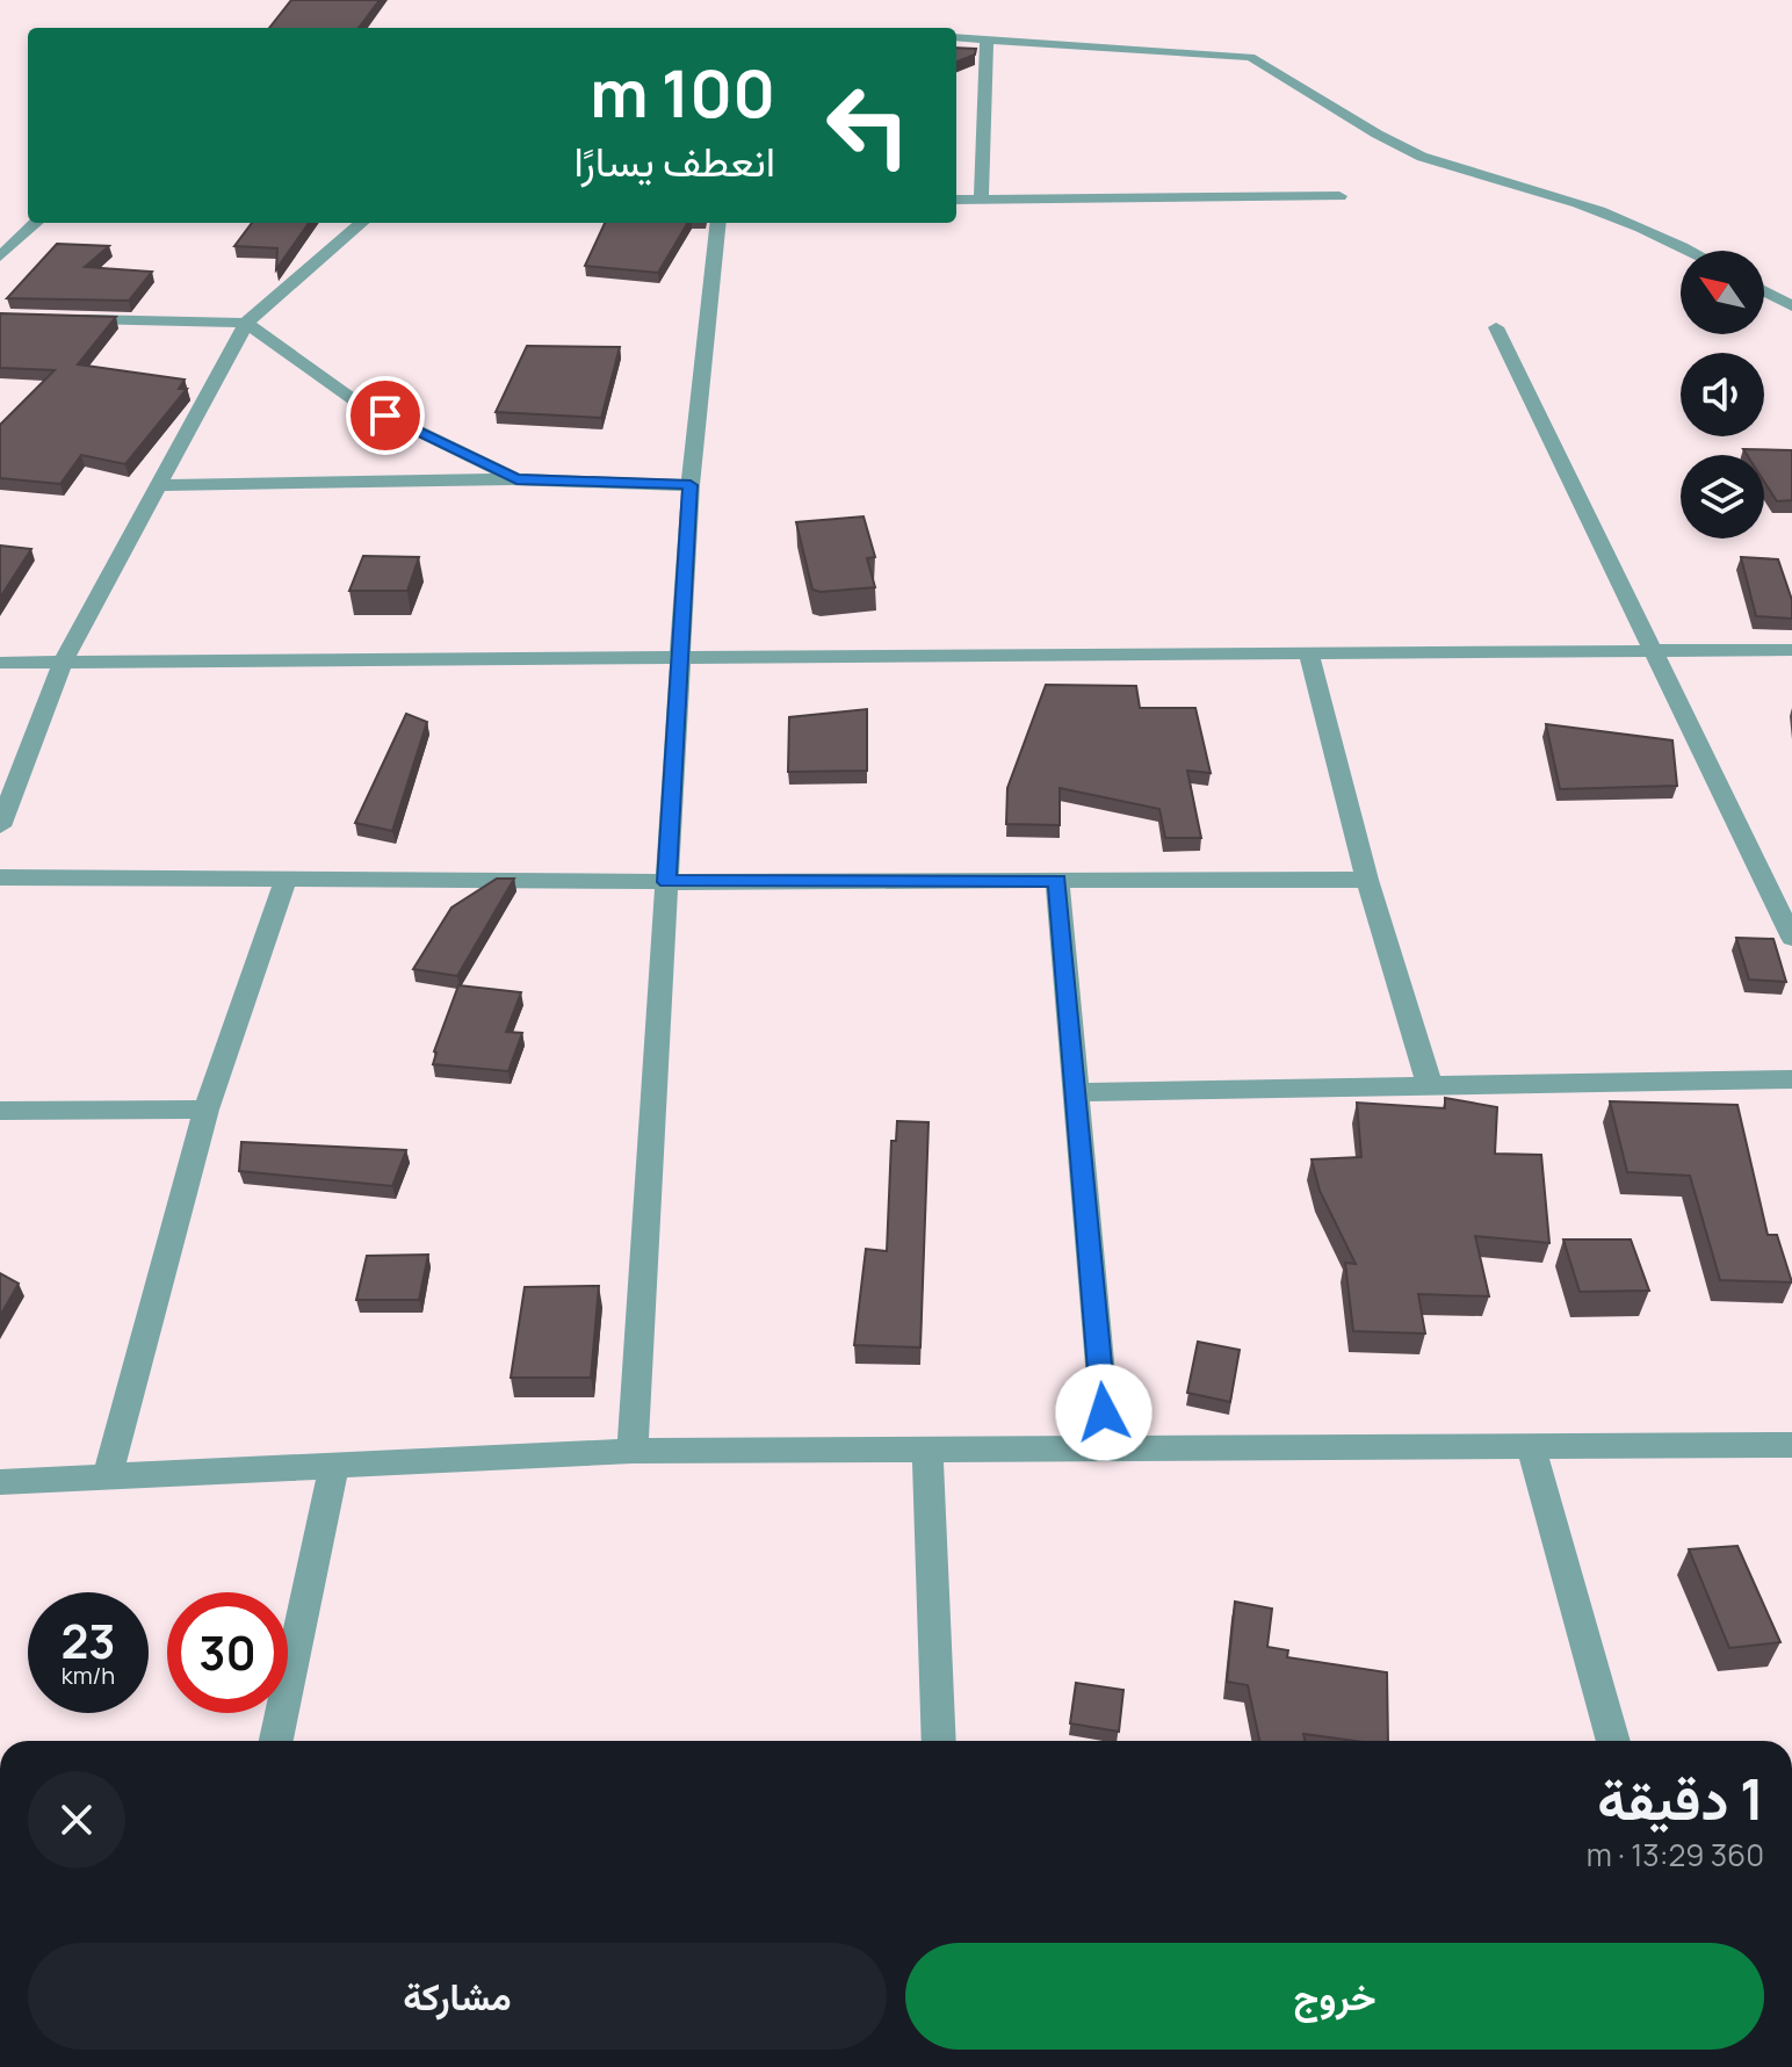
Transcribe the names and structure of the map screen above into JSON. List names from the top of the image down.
{
  "north": "top left",
  "page": {
    "turn": ["100 m", "انعطف يسارًا"],
    "speed": "23 km/h",
    "limit": "30",
    "heading": ["1 دقيقة", "360 m · 13:29"],
    "buttons": ["خروج", "مشاركة"]
  }
}
